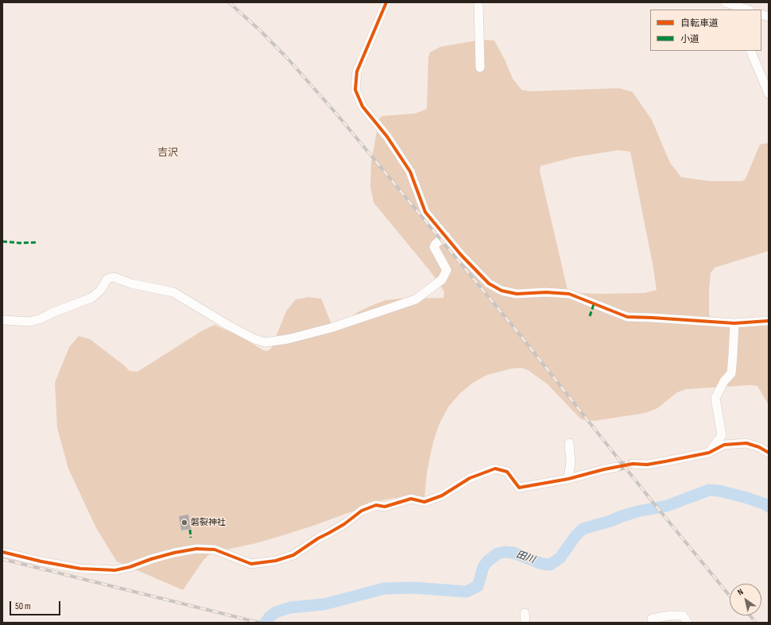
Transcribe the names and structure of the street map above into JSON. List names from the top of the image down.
{
  "districts": ["吉沢"],
  "water": ["田川"],
  "places": ["磐裂神社"],
  "legend": ["自転車道", "小道"],
  "scale_bar": "50 m",
  "north": "top left"
}
